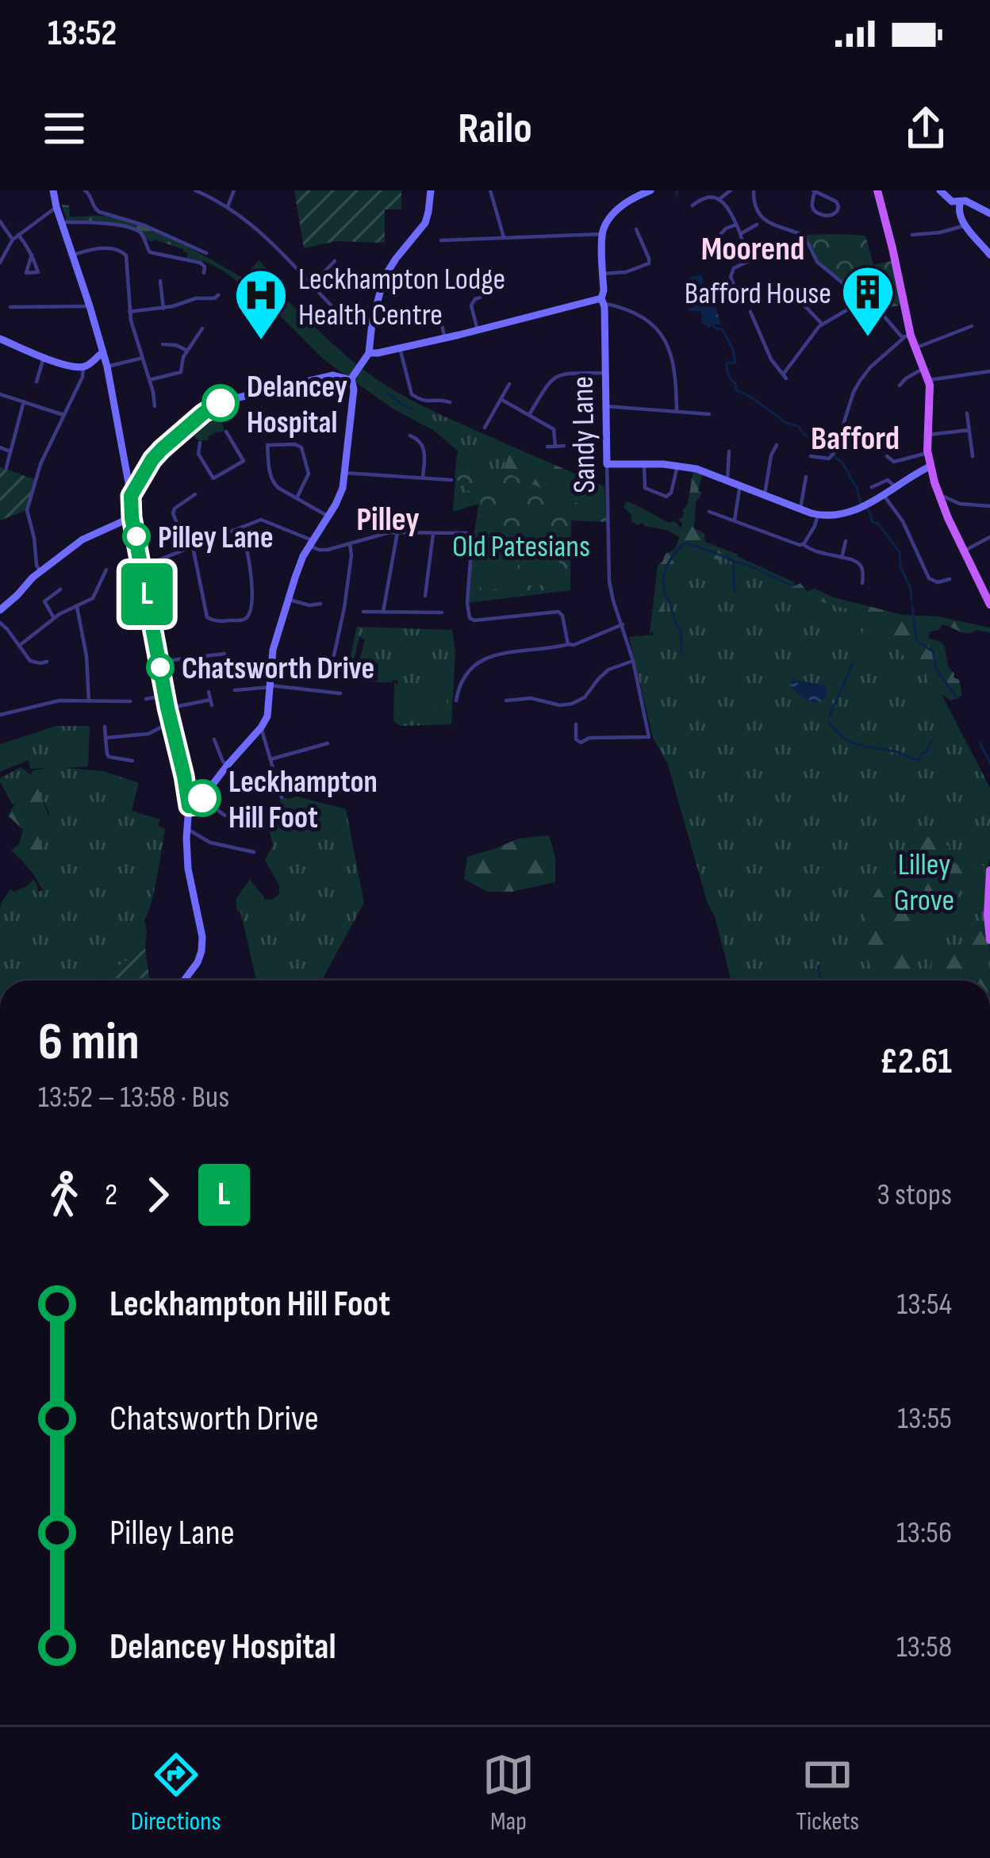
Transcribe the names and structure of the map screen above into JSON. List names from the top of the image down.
{
  "streets": {
    "street": ["Sandy Lane"]
  },
  "districts": ["Moorend", "Bafford", "Pilley"],
  "parks": ["Old Patesians", "Lilley Grove"],
  "places": {
    "building": ["Bafford House"],
    "hospital": ["Leckhampton Lodge Health Centre"],
    "other": [
      "Delancey Hospital",
      "Pilley Lane",
      "Chatsworth Drive",
      "Leckhampton Hill Foot"
    ]
  },
  "lines": ["bus line L"],
  "page": {
    "status": "13:52",
    "header": "Railo",
    "on_map": "L",
    "heading": ["6 min", "13:52 – 13:58 · Bus", "£2.61"],
    "legs": ["2", "L", "3 stops"],
    "list": [
      {
        "name": "Leckhampton Hill Foot",
        "value": "13:54"
      },
      {
        "name": "Chatsworth Drive",
        "value": "13:55"
      },
      {
        "name": "Pilley Lane",
        "value": "13:56"
      },
      {
        "name": "Delancey Hospital",
        "value": "13:58"
      }
    ],
    "tabs": ["Directions", "Map", "Tickets"]
  }
}
